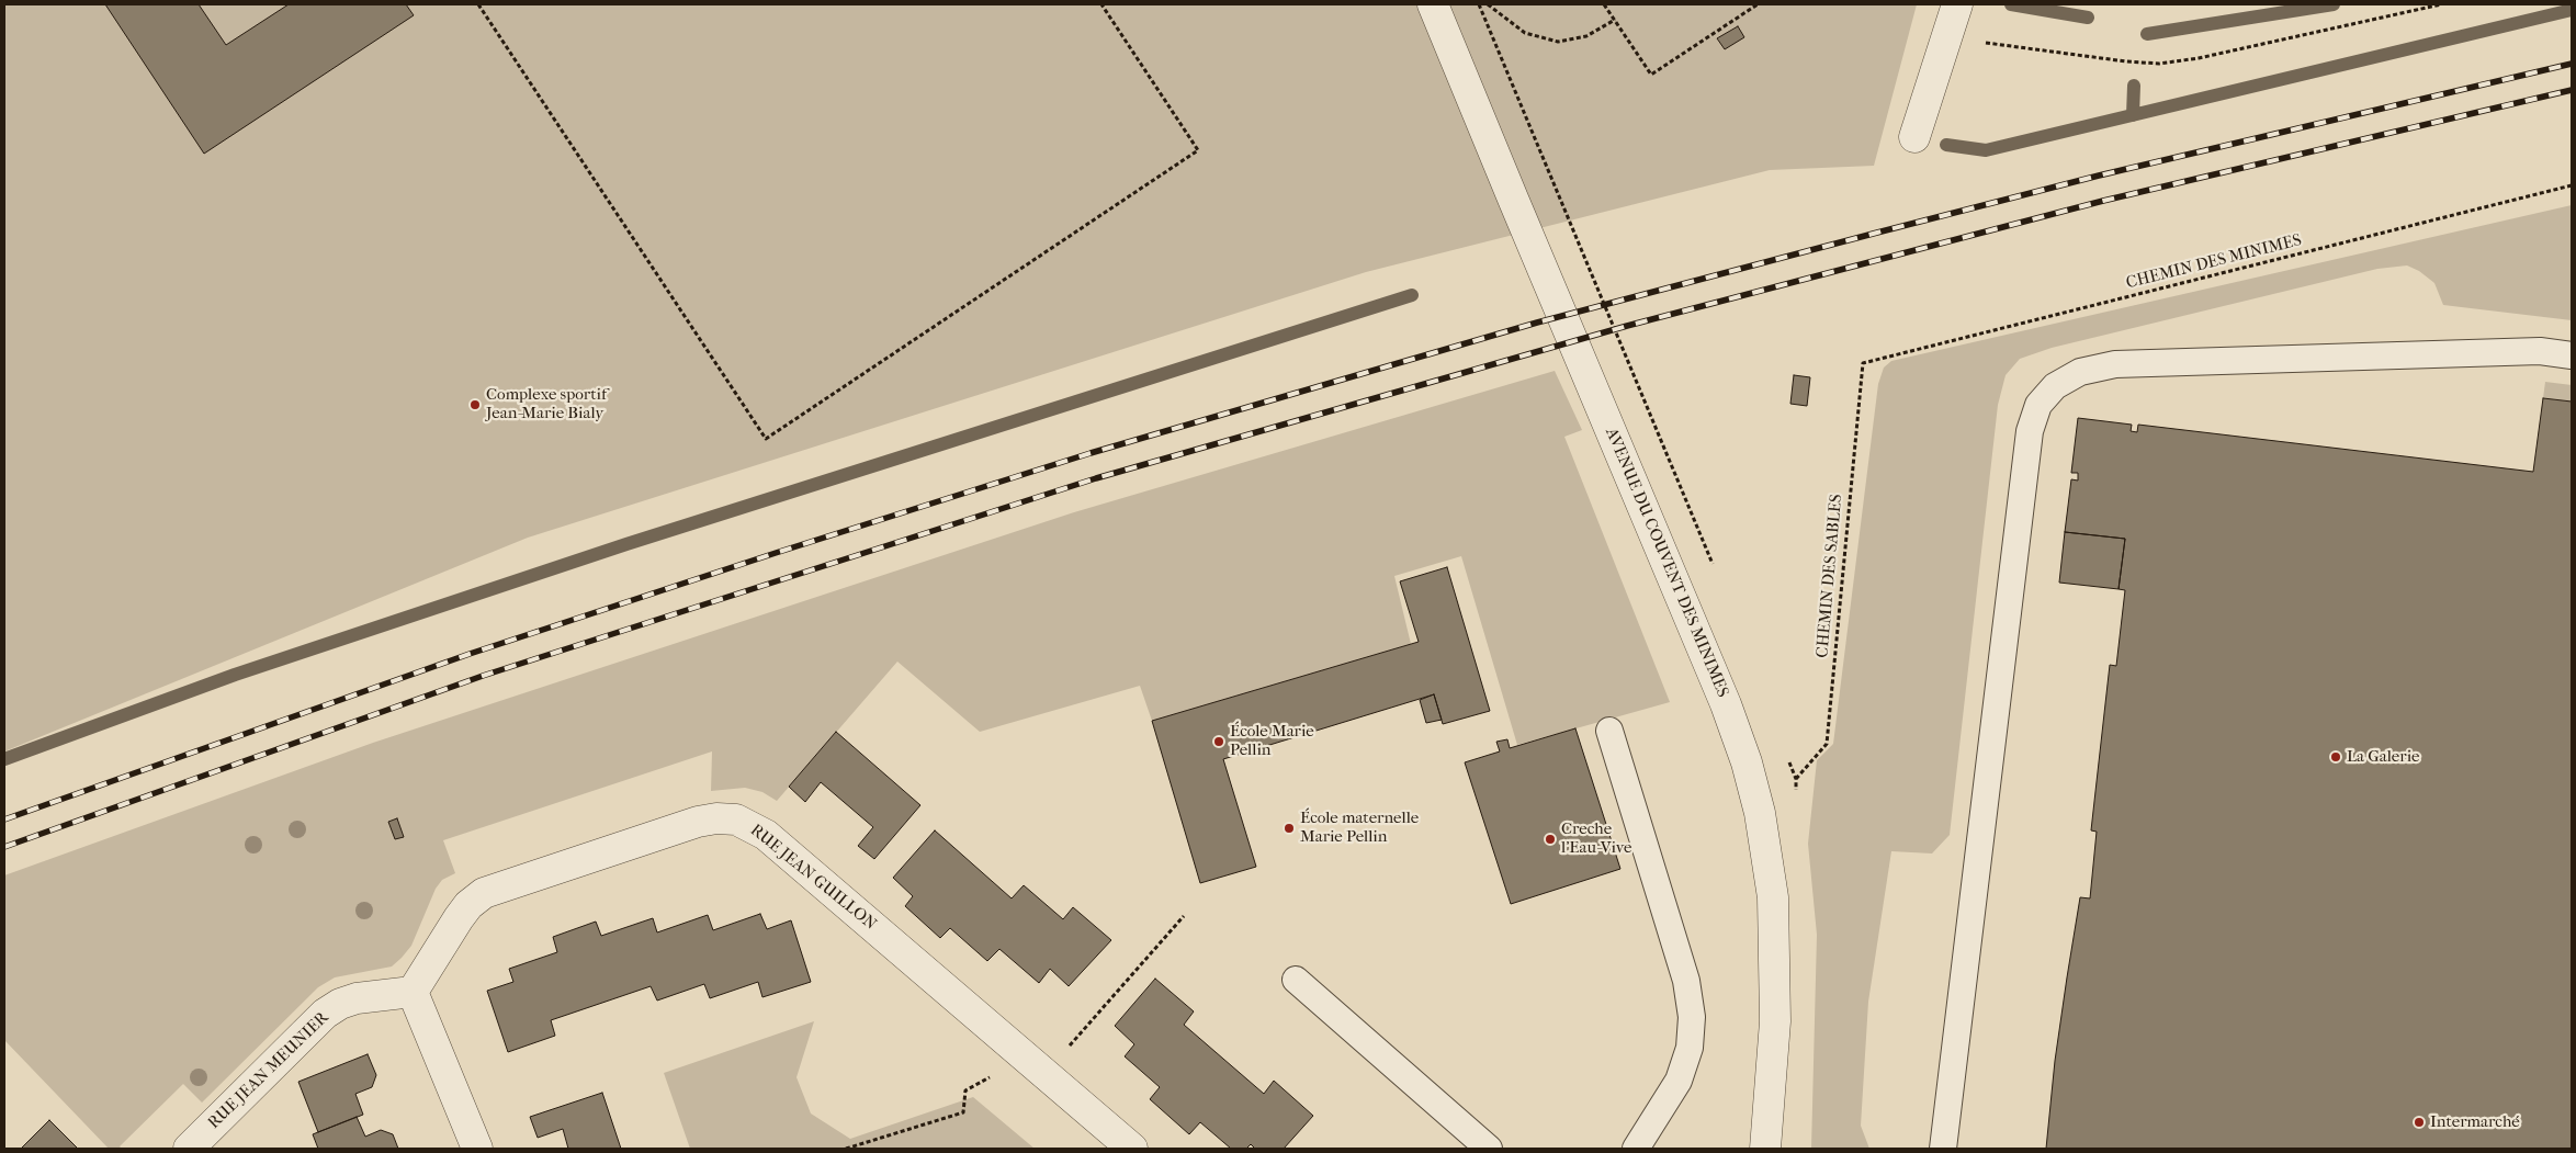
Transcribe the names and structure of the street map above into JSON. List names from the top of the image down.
{
  "streets": {
    "street": ["AVENUE DU COUVENT DES MINIMES", "RUE JEAN GUILLON", "RUE JEAN MEUNIER"],
    "path": ["CHEMIN DES MINIMES", "CHEMIN DES SABLES"]
  },
  "crossings": [
    ["CHEMIN DES MINIMES", "CHEMIN DES SABLES"],
    ["RUE JEAN GUILLON", "RUE JEAN MEUNIER"]
  ],
  "places": [
    "Complexe sportif Jean-Marie Bialy",
    "École Marie Pellin",
    "La Galerie",
    "École maternelle Marie Pellin",
    "Creche l'Eau-Vive",
    "Intermarché"
  ]
}
